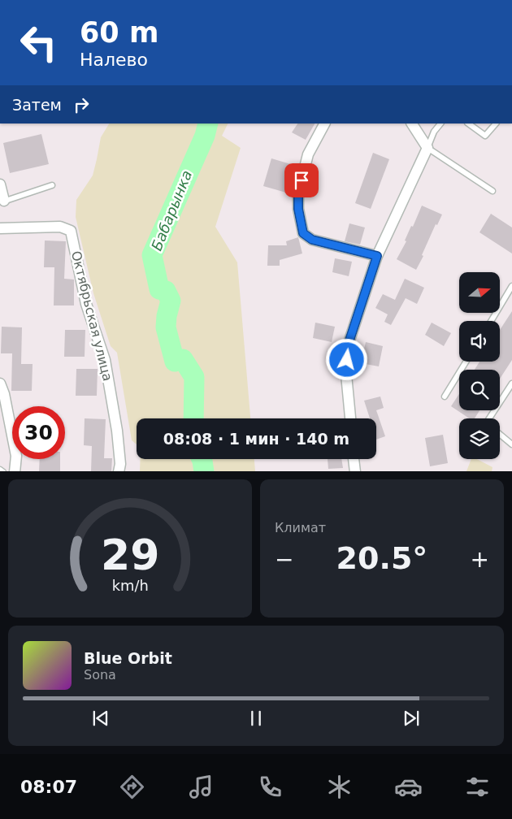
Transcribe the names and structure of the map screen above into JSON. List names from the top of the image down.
{
  "streets": {
    "street": ["Октябрьская улица"]
  },
  "water": ["Бабарынка"],
  "north": "right",
  "page": {
    "turn": ["60 m", "Налево"],
    "then": "Затем",
    "limit": "30",
    "trip": "08:08 · 1 мин · 140 m",
    "tile": "Климат",
    "heat": ["−", "20.5°", "+"],
    "song": ["Blue Orbit", "Sona"],
    "tabs": "08:07",
    "gauge": ["29", "km/h"]
  }
}
